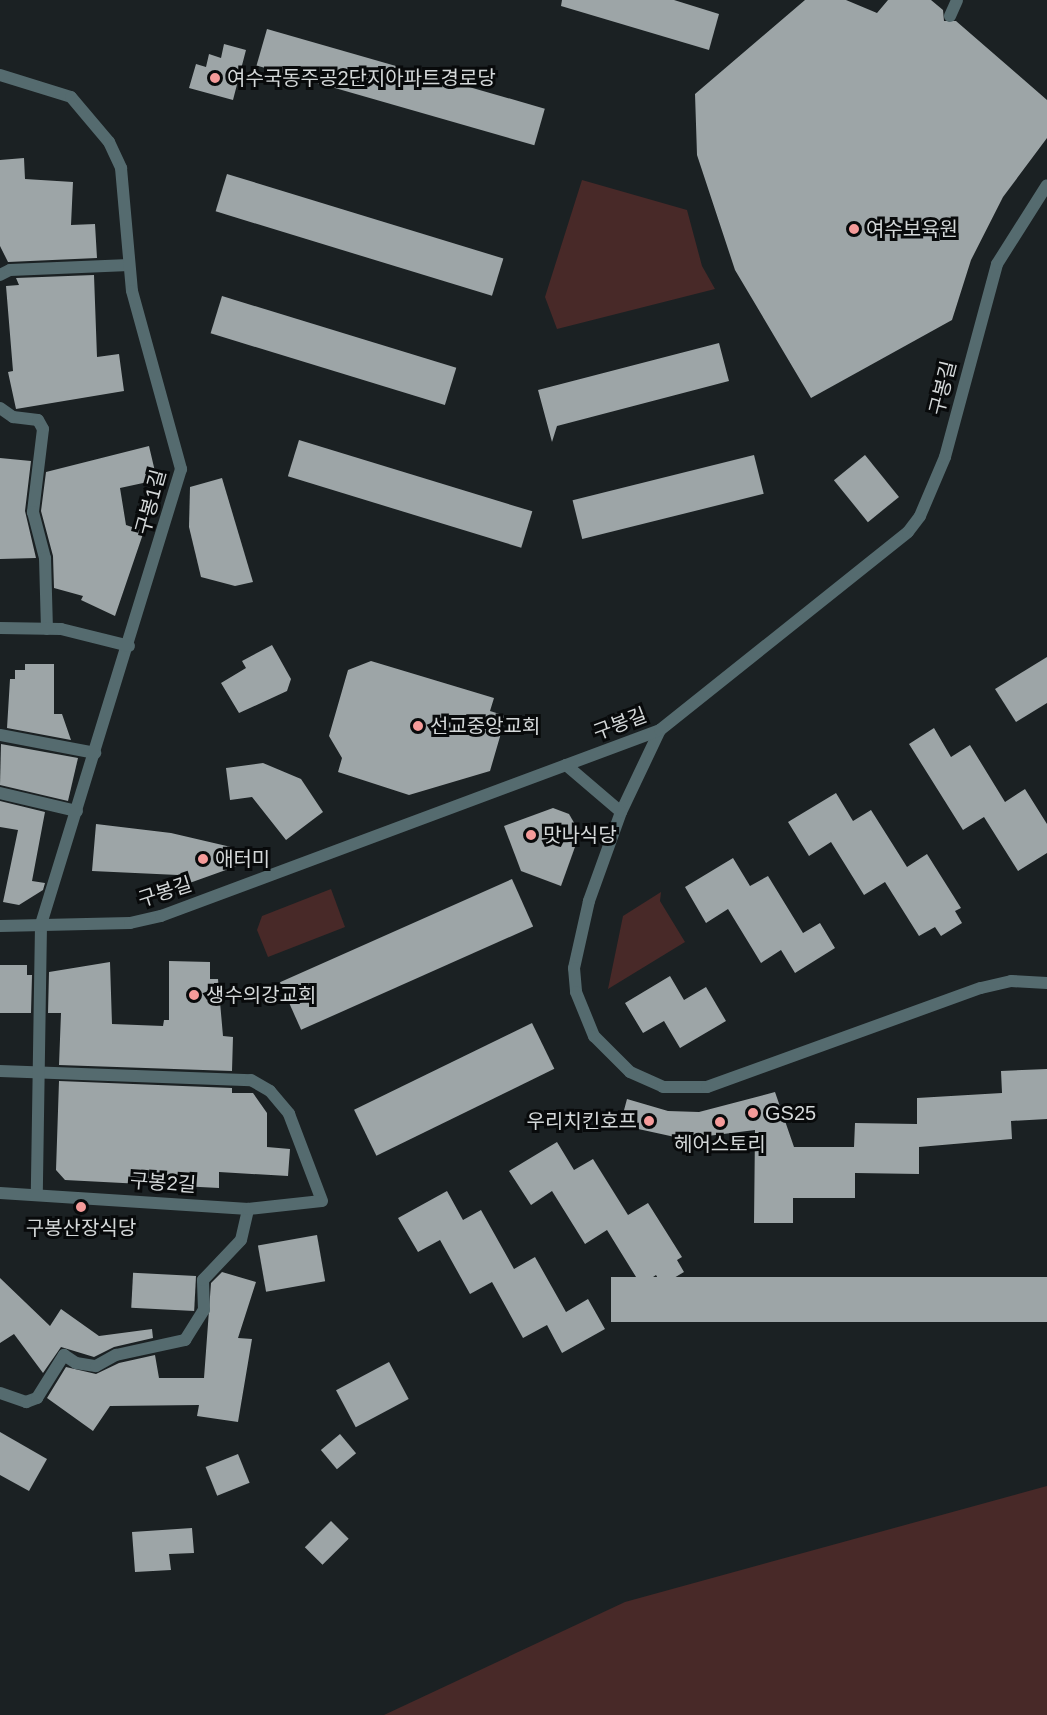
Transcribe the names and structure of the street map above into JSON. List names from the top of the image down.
{
  "streets": {
    "street": ["구봉길", "구봉1길", "구봉2길"]
  },
  "crossings": [
    ["구봉길", "구봉1길"],
    ["구봉1길", "구봉2길"]
  ],
  "places": [
    "여수국동주공2단지아파트경로당",
    "여수보육원",
    "선교중앙교회",
    "맛나식당",
    "애터미",
    "생수의강교회",
    "GS25",
    "우리치킨호프",
    "헤어스토리",
    "구봉산장식당"
  ]
}
